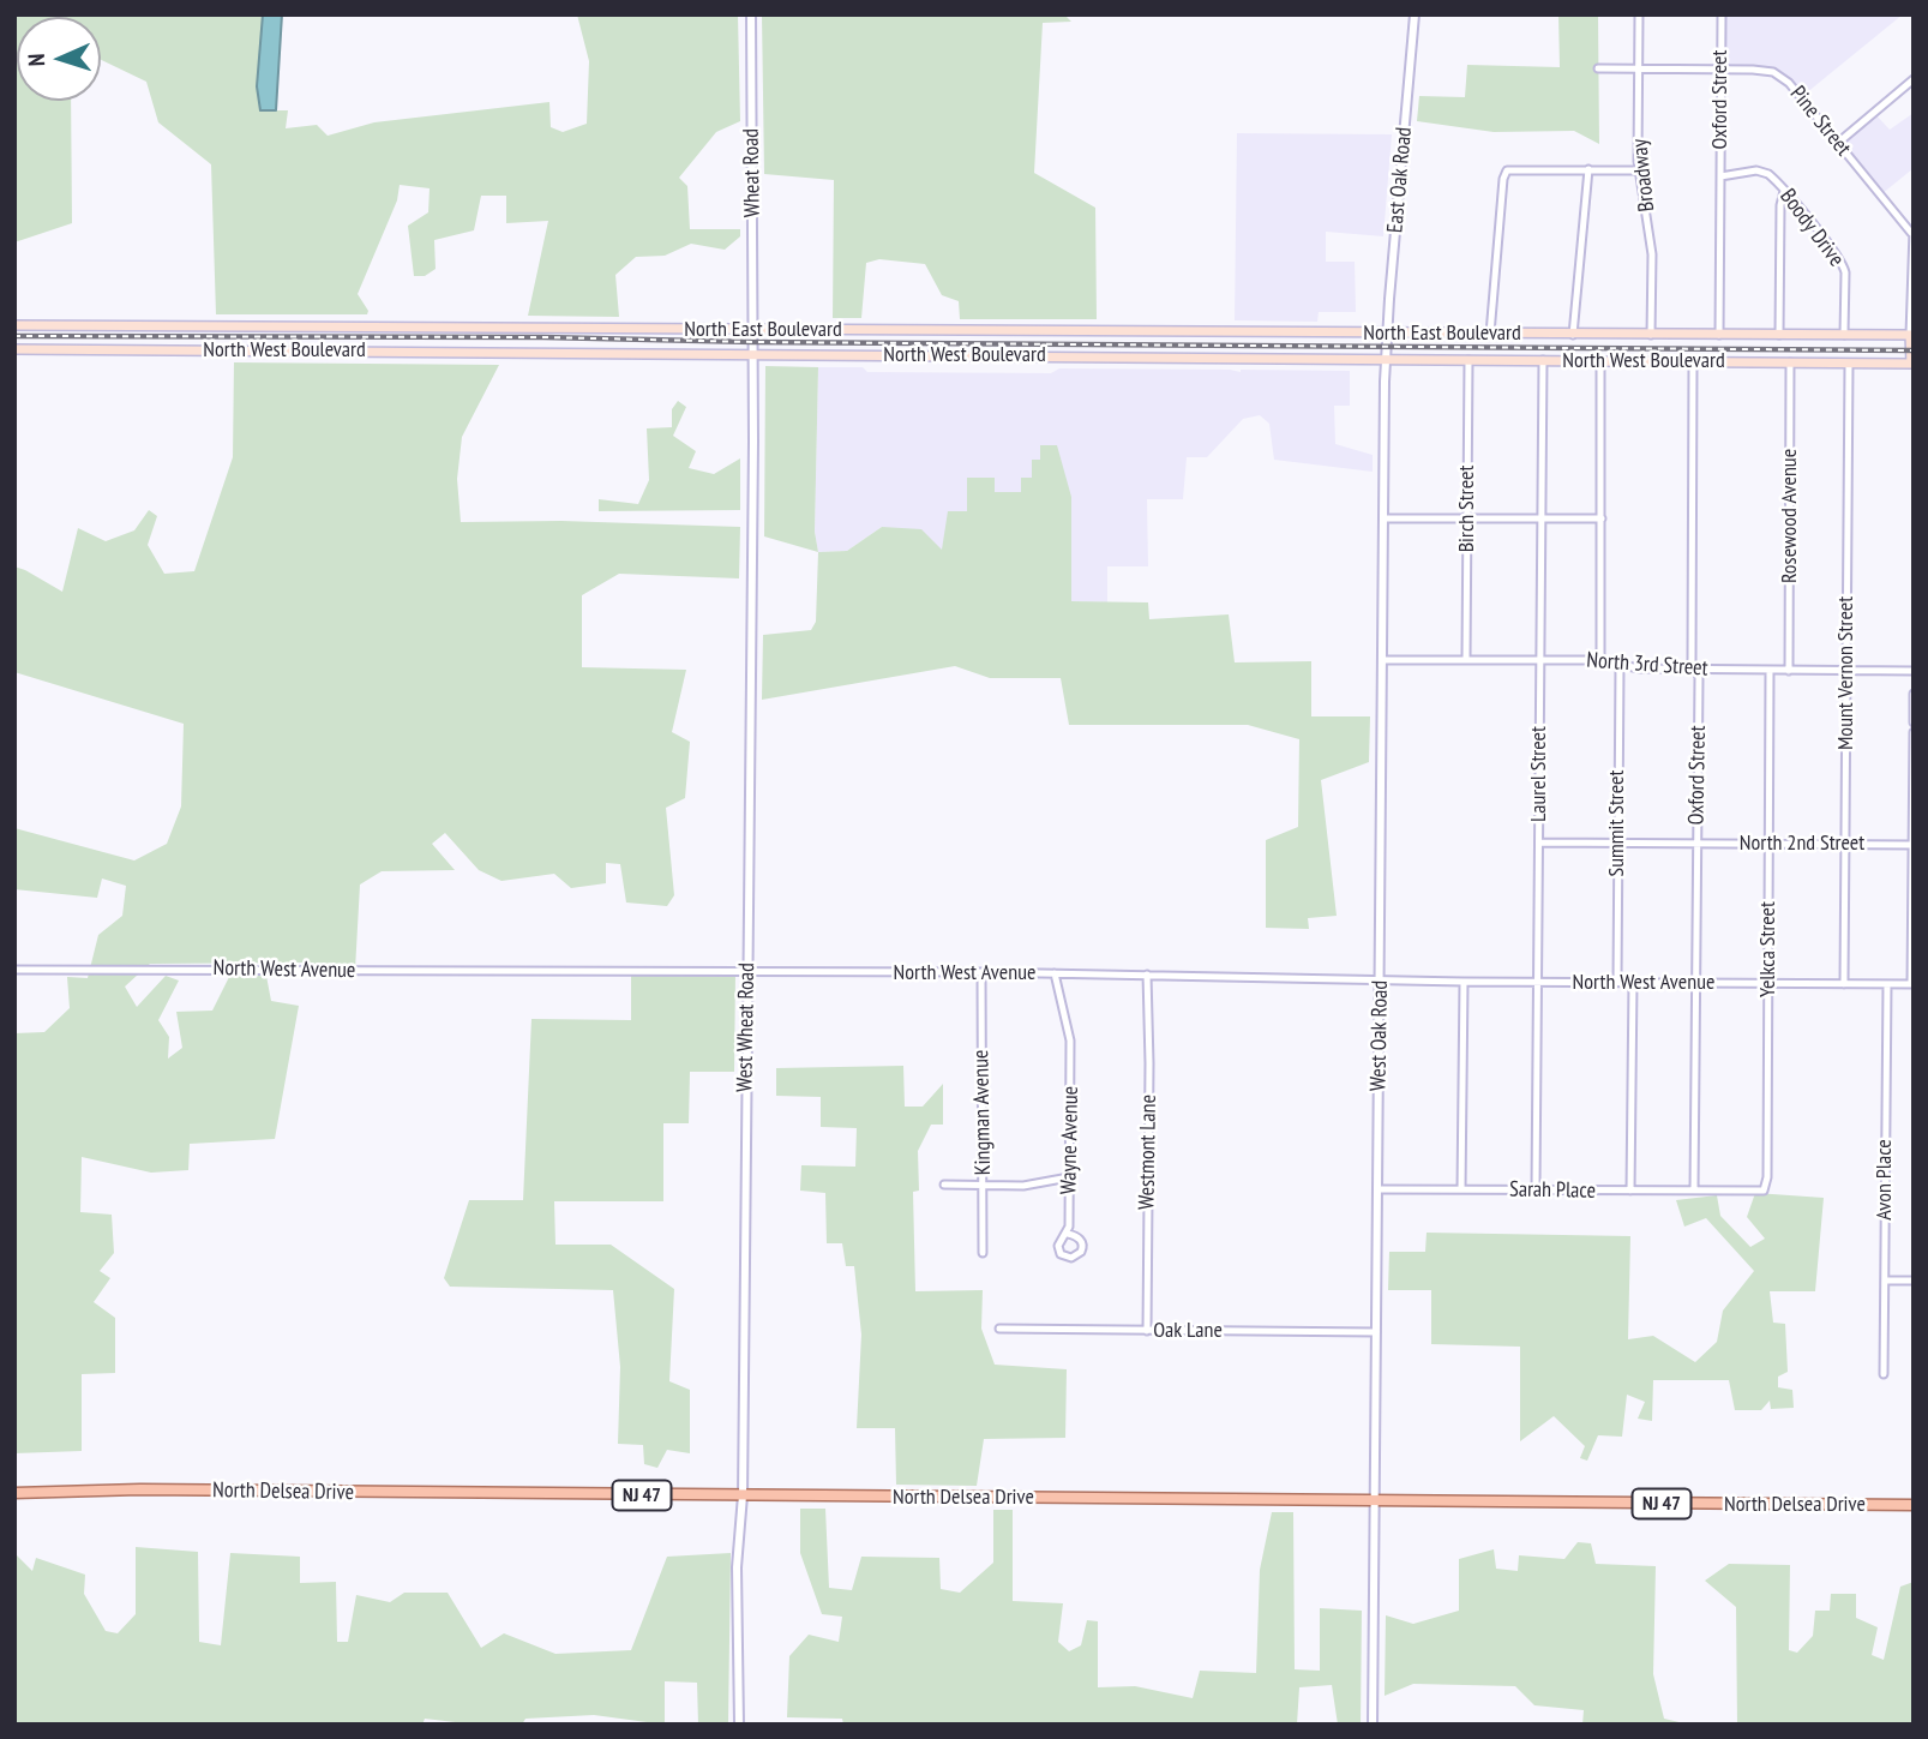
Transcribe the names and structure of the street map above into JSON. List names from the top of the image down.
{
  "streets": {
    "main road": [
      "North East Boulevard",
      "North West Boulevard",
      "North Delsea Drive",
      "NJ 47"
    ],
    "street": [
      "Oxford Street",
      "Pine Street",
      "Wheat Road",
      "Broadway",
      "East Oak Road",
      "Boody Drive",
      "Birch Street",
      "Rosewood Avenue",
      "North 3rd Street",
      "Mount Vernon Street",
      "Laurel Street",
      "Summit Street",
      "North 2nd Street",
      "Yelkca Street",
      "North West Avenue",
      "West Wheat Road",
      "West Oak Road",
      "Kingman Avenue",
      "Wayne Avenue",
      "Westmont Lane",
      "Avon Place",
      "Sarah Place",
      "Oak Lane"
    ]
  },
  "crossings": [
    ["Oxford Street", "Pine Street"],
    ["Oxford Street", "Boody Drive"],
    ["Oxford Street", "North East Boulevard"],
    ["Oxford Street", "North West Boulevard"],
    ["Oxford Street", "North 3rd Street"],
    ["Oxford Street", "North 2nd Street"],
    ["Oxford Street", "North West Avenue"],
    ["Oxford Street", "Sarah Place"],
    ["Pine Street", "Broadway"],
    ["Wheat Road", "North East Boulevard"],
    ["Wheat Road", "West Wheat Road"],
    ["Broadway", "North East Boulevard"],
    ["East Oak Road", "North East Boulevard"],
    ["East Oak Road", "West Oak Road"],
    ["Boody Drive", "North East Boulevard"],
    ["North East Boulevard", "West Wheat Road"],
    ["North West Boulevard", "Birch Street"],
    ["North West Boulevard", "Rosewood Avenue"],
    ["North West Boulevard", "Mount Vernon Street"],
    ["North West Boulevard", "Laurel Street"],
    ["North West Boulevard", "West Wheat Road"],
    ["North West Boulevard", "West Oak Road"],
    ["Birch Street", "North 3rd Street"],
    ["Rosewood Avenue", "North 3rd Street"],
    ["North 3rd Street", "Mount Vernon Street"],
    ["North 3rd Street", "Laurel Street"],
    ["North 3rd Street", "Summit Street"],
    ["North 3rd Street", "Yelkca Street"],
    ["North 3rd Street", "West Oak Road"],
    ["Mount Vernon Street", "North 2nd Street"],
    ["Mount Vernon Street", "North West Avenue"],
    ["Laurel Street", "North 2nd Street"],
    ["Laurel Street", "North West Avenue"],
    ["Laurel Street", "Sarah Place"],
    ["Summit Street", "North 2nd Street"],
    ["Summit Street", "North West Avenue"],
    ["North 2nd Street", "Yelkca Street"],
    ["Yelkca Street", "North West Avenue"],
    ["Yelkca Street", "Sarah Place"],
    ["North West Avenue", "West Wheat Road"],
    ["North West Avenue", "West Oak Road"],
    ["North West Avenue", "Kingman Avenue"],
    ["North West Avenue", "Wayne Avenue"],
    ["North West Avenue", "Westmont Lane"],
    ["North West Avenue", "Avon Place"],
    ["West Wheat Road", "North Delsea Drive"],
    ["West Oak Road", "Sarah Place"],
    ["West Oak Road", "Oak Lane"],
    ["West Oak Road", "North Delsea Drive"],
    ["Westmont Lane", "Oak Lane"]
  ],
  "north": "left"
}
